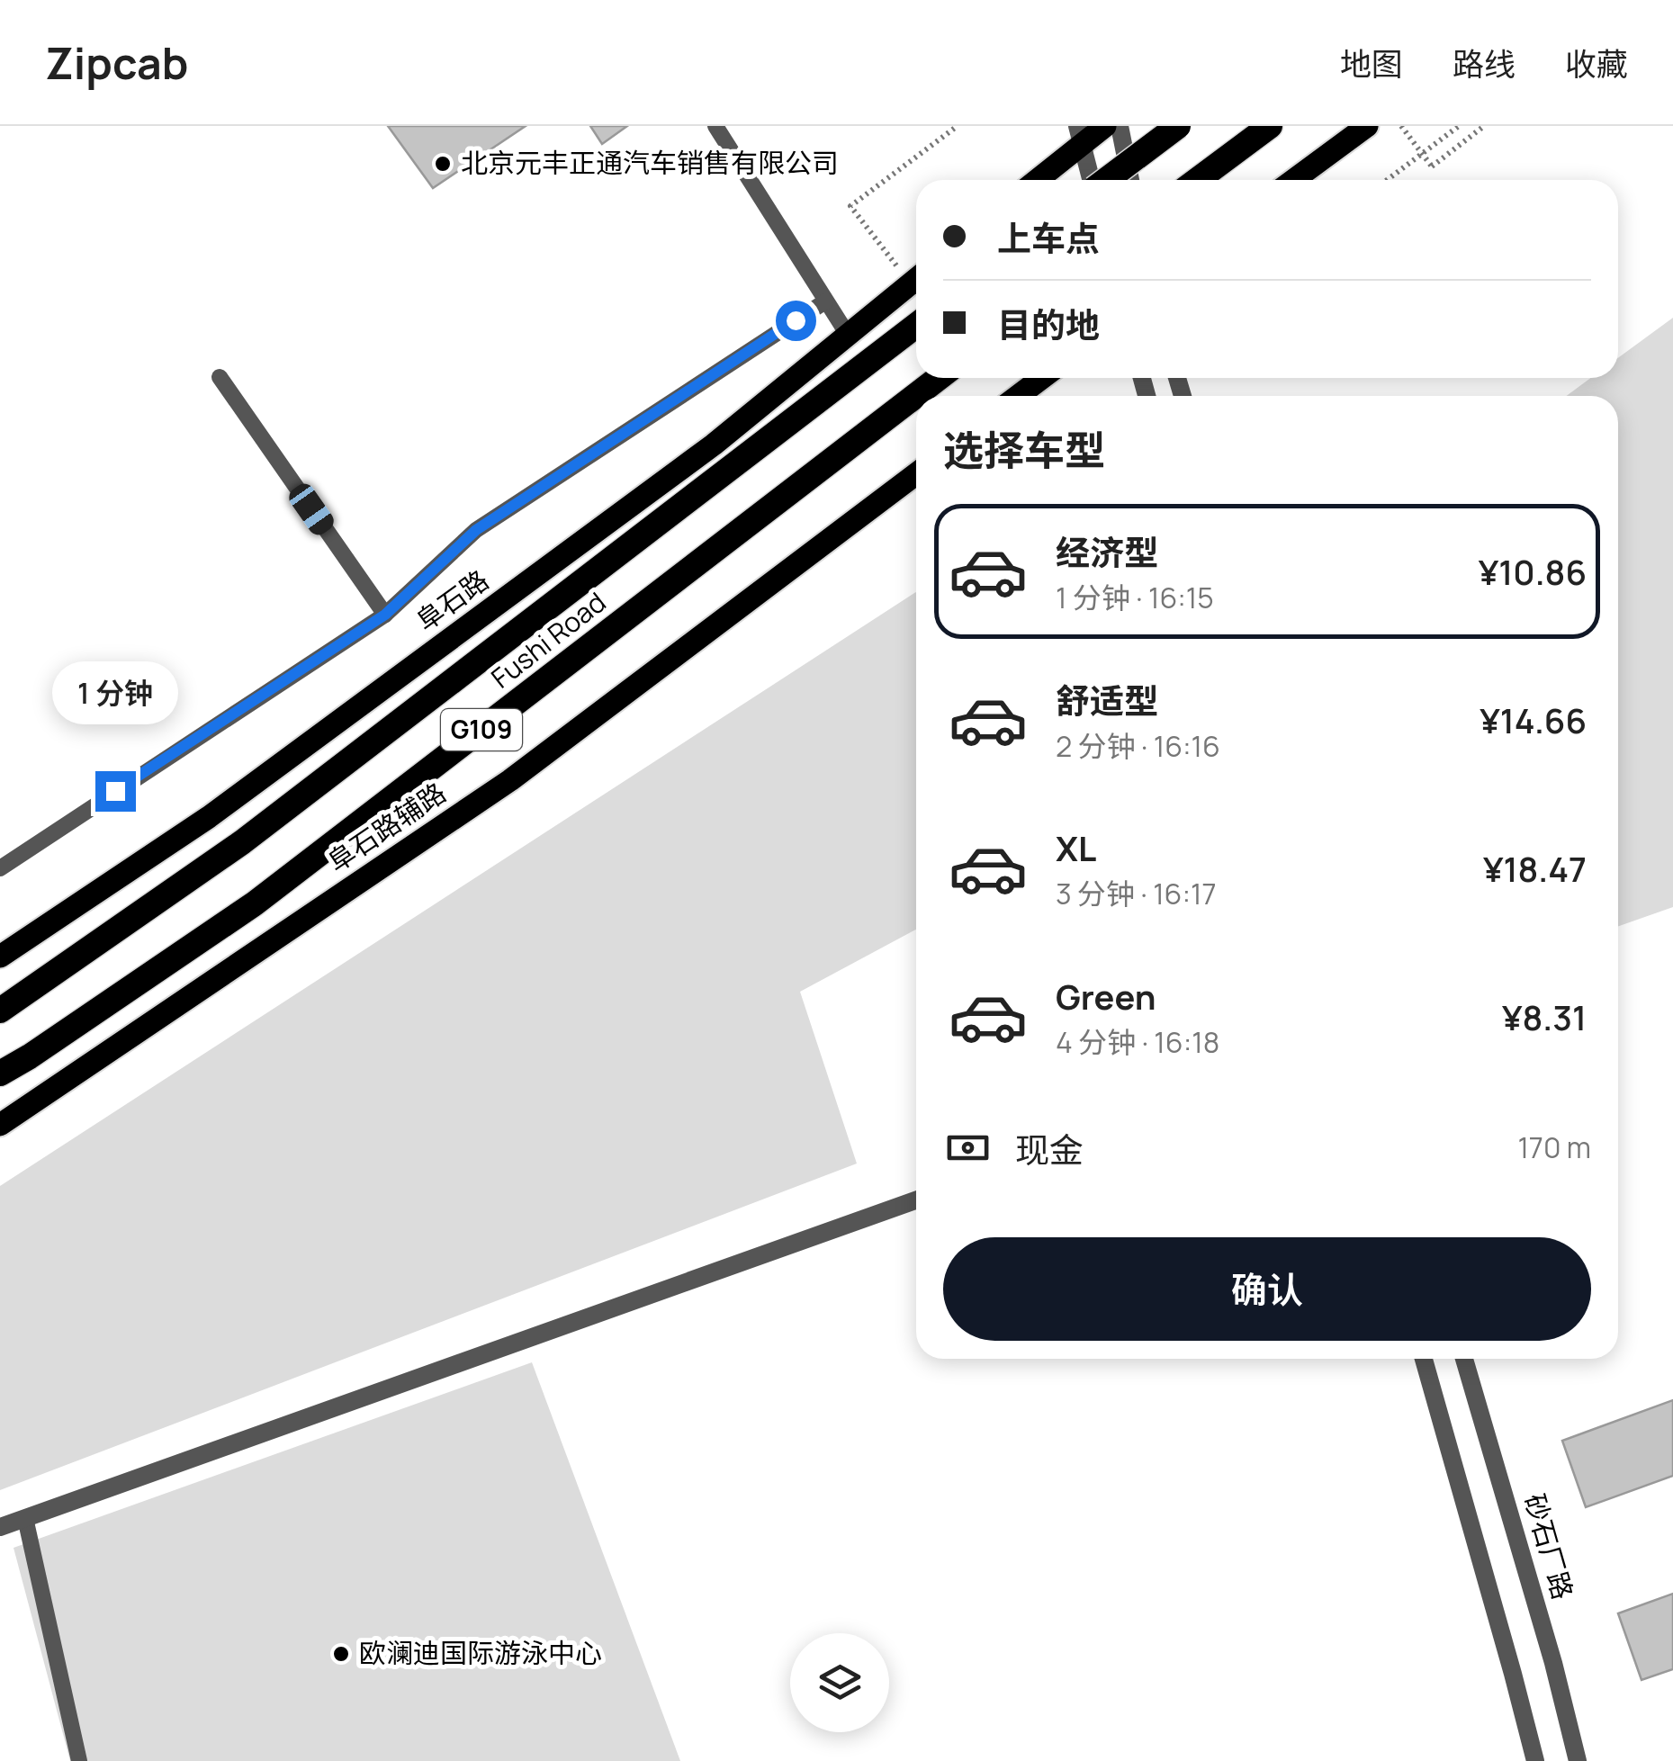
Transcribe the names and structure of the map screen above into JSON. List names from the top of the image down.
{
  "streets": {
    "highway": ["Fushi Road", "G109"],
    "main road": ["阜石路", "阜石路辅路"],
    "street": ["砂石厂路"]
  },
  "places": ["北京元丰正通汽车销售有限公司", "欧澜迪国际游泳中心"],
  "page": {
    "header": "Zipcab",
    "nav": ["地图", "路线", "收藏"],
    "banner": ["上车点", "目的地"],
    "heading": "选择车型",
    "list": [
      {
        "name": "经济型",
        "note": "1 分钟 · 16:15",
        "value": "¥10.86"
      },
      {
        "name": "舒适型",
        "note": "2 分钟 · 16:16",
        "value": "¥14.66"
      },
      {
        "name": "XL",
        "note": "3 分钟 · 16:17",
        "value": "¥18.47"
      },
      {
        "name": "Green",
        "note": "4 分钟 · 16:18",
        "value": "¥8.31"
      }
    ],
    "bubble": "1 分钟",
    "pay": ["现金", "170 m"],
    "buttons": "确认"
  }
}
